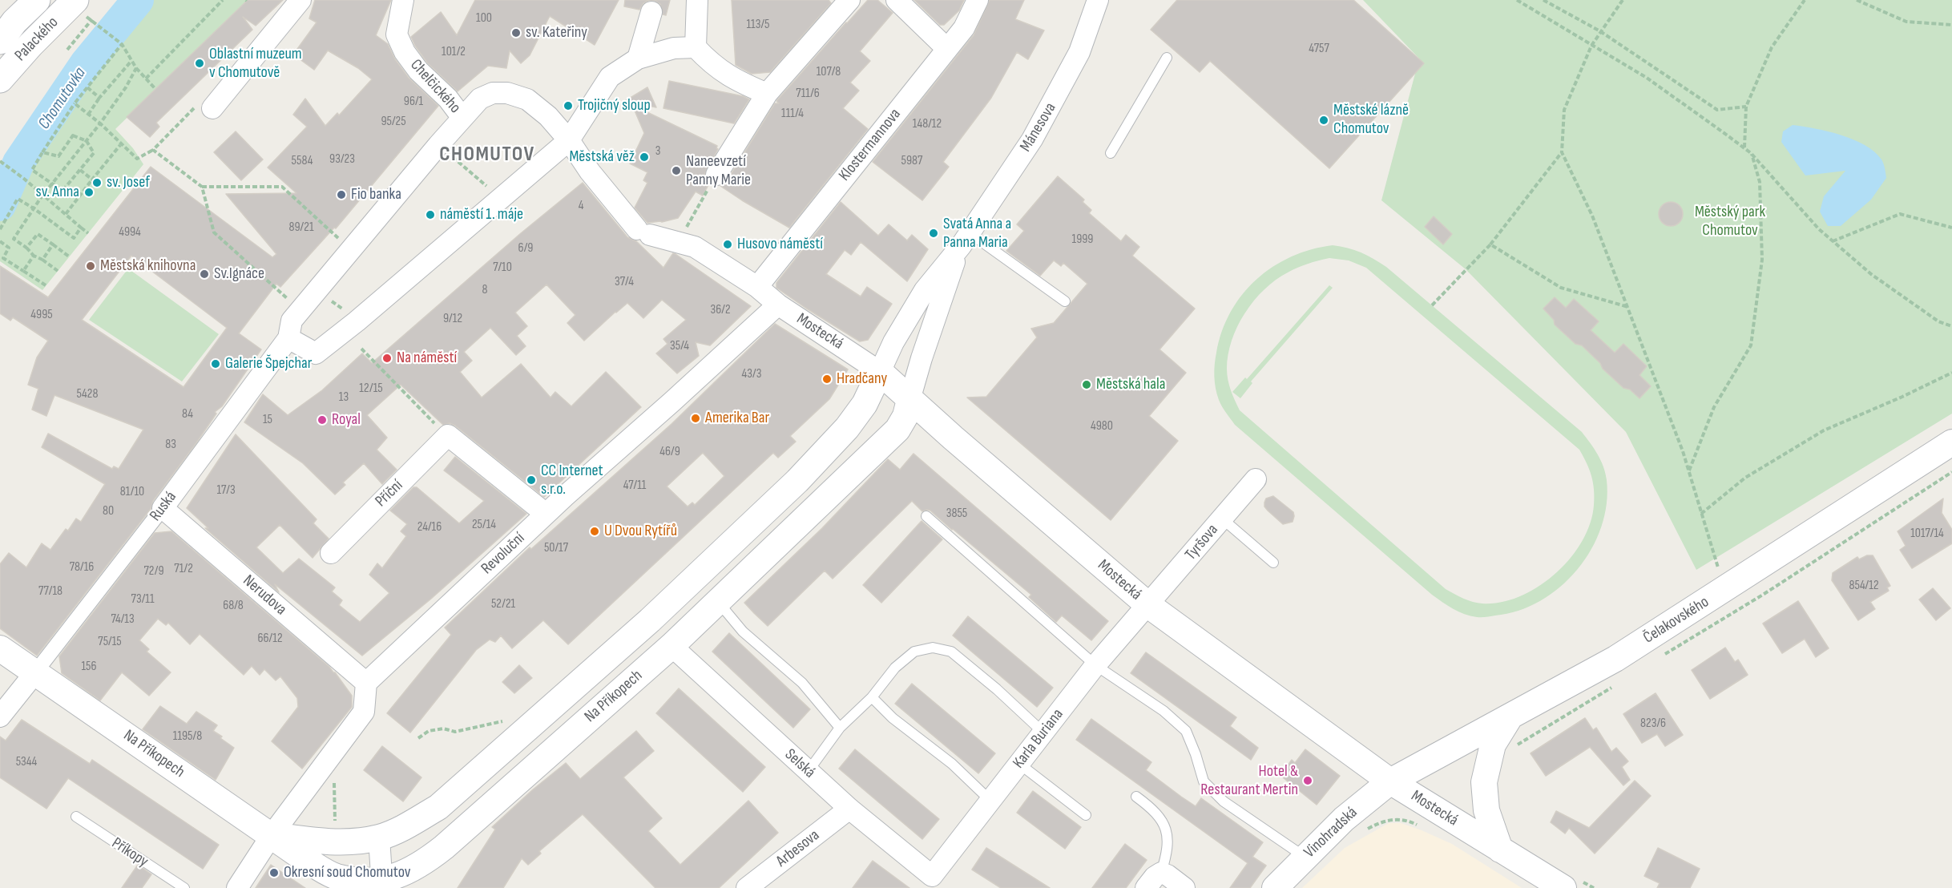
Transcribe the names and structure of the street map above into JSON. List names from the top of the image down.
{
  "streets": {
    "main road": ["Palackého"],
    "street": [
      "Chelčického",
      "Mánesova",
      "Klostermannova",
      "Mostecká",
      "Příční",
      "Ruská",
      "Tyršova",
      "Revoluční",
      "Nerudova",
      "Čelakovského",
      "Na Příkopech",
      "Karla Buriana",
      "Selská",
      "Vinohradská",
      "Arbesova"
    ],
    "lane": ["Příkopy"]
  },
  "crossings": [
    ["Mánesova", "Mostecká"],
    ["Mánesova", "Na Příkopech"],
    ["Klostermannova", "Mostecká"],
    ["Mostecká", "Tyršova"],
    ["Mostecká", "Revoluční"],
    ["Mostecká", "Čelakovského"],
    ["Mostecká", "Na Příkopech"],
    ["Mostecká", "Karla Buriana"],
    ["Mostecká", "Vinohradská"],
    ["Ruská", "Nerudova"],
    ["Ruská", "Na Příkopech"],
    ["Tyršova", "Karla Buriana"],
    ["Revoluční", "Nerudova"],
    ["Čelakovského", "Vinohradská"],
    ["Na Příkopech", "Selská"],
    ["Karla Buriana", "Selská"],
    ["Selská", "Arbesova"]
  ],
  "districts": ["CHOMUTOV"],
  "water": ["Chomutovka"],
  "parks": ["Městský park Chomutov"],
  "places": [
    "sv. Kateřiny",
    "Oblastní muzeum v Chomutově",
    "Trojičný sloup",
    "Městské lázně Chomutov",
    "Městská věž",
    "Naneevzetí Panny Marie",
    "sv. Josef",
    "sv. Anna",
    "Fio banka",
    "náměstí 1. máje",
    "Svatá Anna a Panna Maria",
    "Husovo náměstí",
    "Městská knihovna",
    "Sv.Ignáce",
    "Na náměstí",
    "Galerie Špejchar",
    "Hradčany",
    "Městská hala",
    "Amerika Bar",
    "Royal",
    "CC Internet s.r.o.",
    "U Dvou Rytířů",
    "Hotel & Restaurant Mertin",
    "Okresní soud Chomutov"
  ],
  "house_numbers": [
    "100",
    "113/5",
    "4757",
    "101/2",
    "107/8",
    "711/6",
    "96/1",
    "111/4",
    "95/25",
    "148/12",
    "3",
    "93/23",
    "5584",
    "5987",
    "4",
    "89/21",
    "4994",
    "1999",
    "6/9",
    "7/10",
    "37/4",
    "8",
    "36/2",
    "4995",
    "9/12",
    "35/4",
    "43/3",
    "12/15",
    "5428",
    "13",
    "84",
    "15",
    "4980",
    "83",
    "46/9",
    "47/11",
    "17/3",
    "81/10",
    "80",
    "3855",
    "25/14",
    "24/16",
    "1017/14",
    "50/17",
    "78/16",
    "71/2",
    "72/9",
    "854/12",
    "77/18",
    "73/11",
    "52/21",
    "68/8",
    "74/13",
    "66/12",
    "75/15",
    "156",
    "823/6",
    "1195/8",
    "5344"
  ]
}
